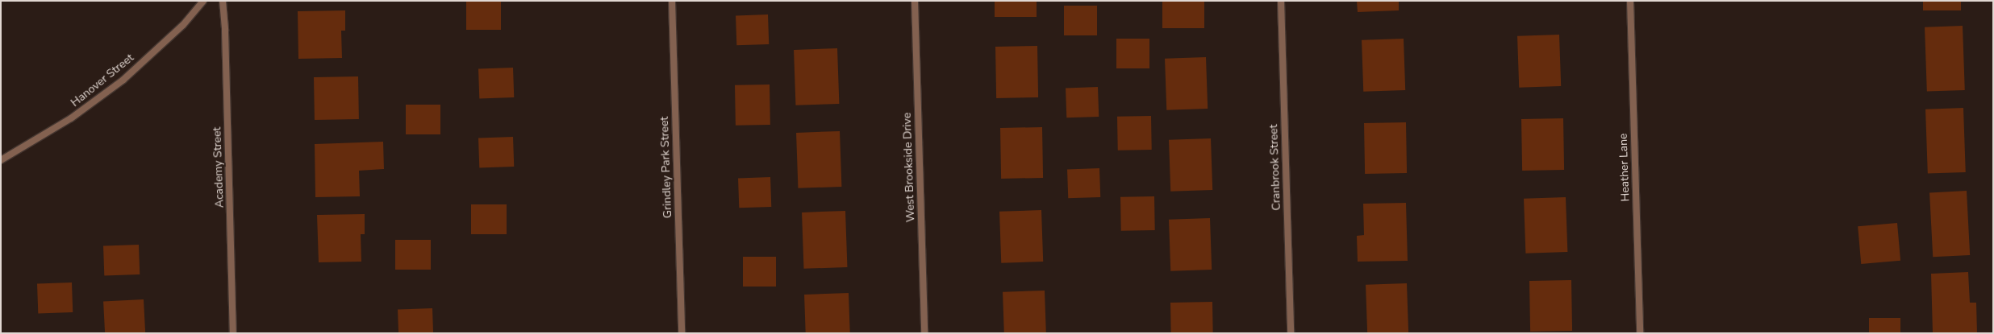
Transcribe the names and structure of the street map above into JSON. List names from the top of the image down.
{
  "streets": {
    "street": [
      "Hanover Street",
      "Academy Street",
      "Grindley Park Street",
      "West Brookside Drive",
      "Cranbrook Street",
      "Heather Lane"
    ]
  }
}
